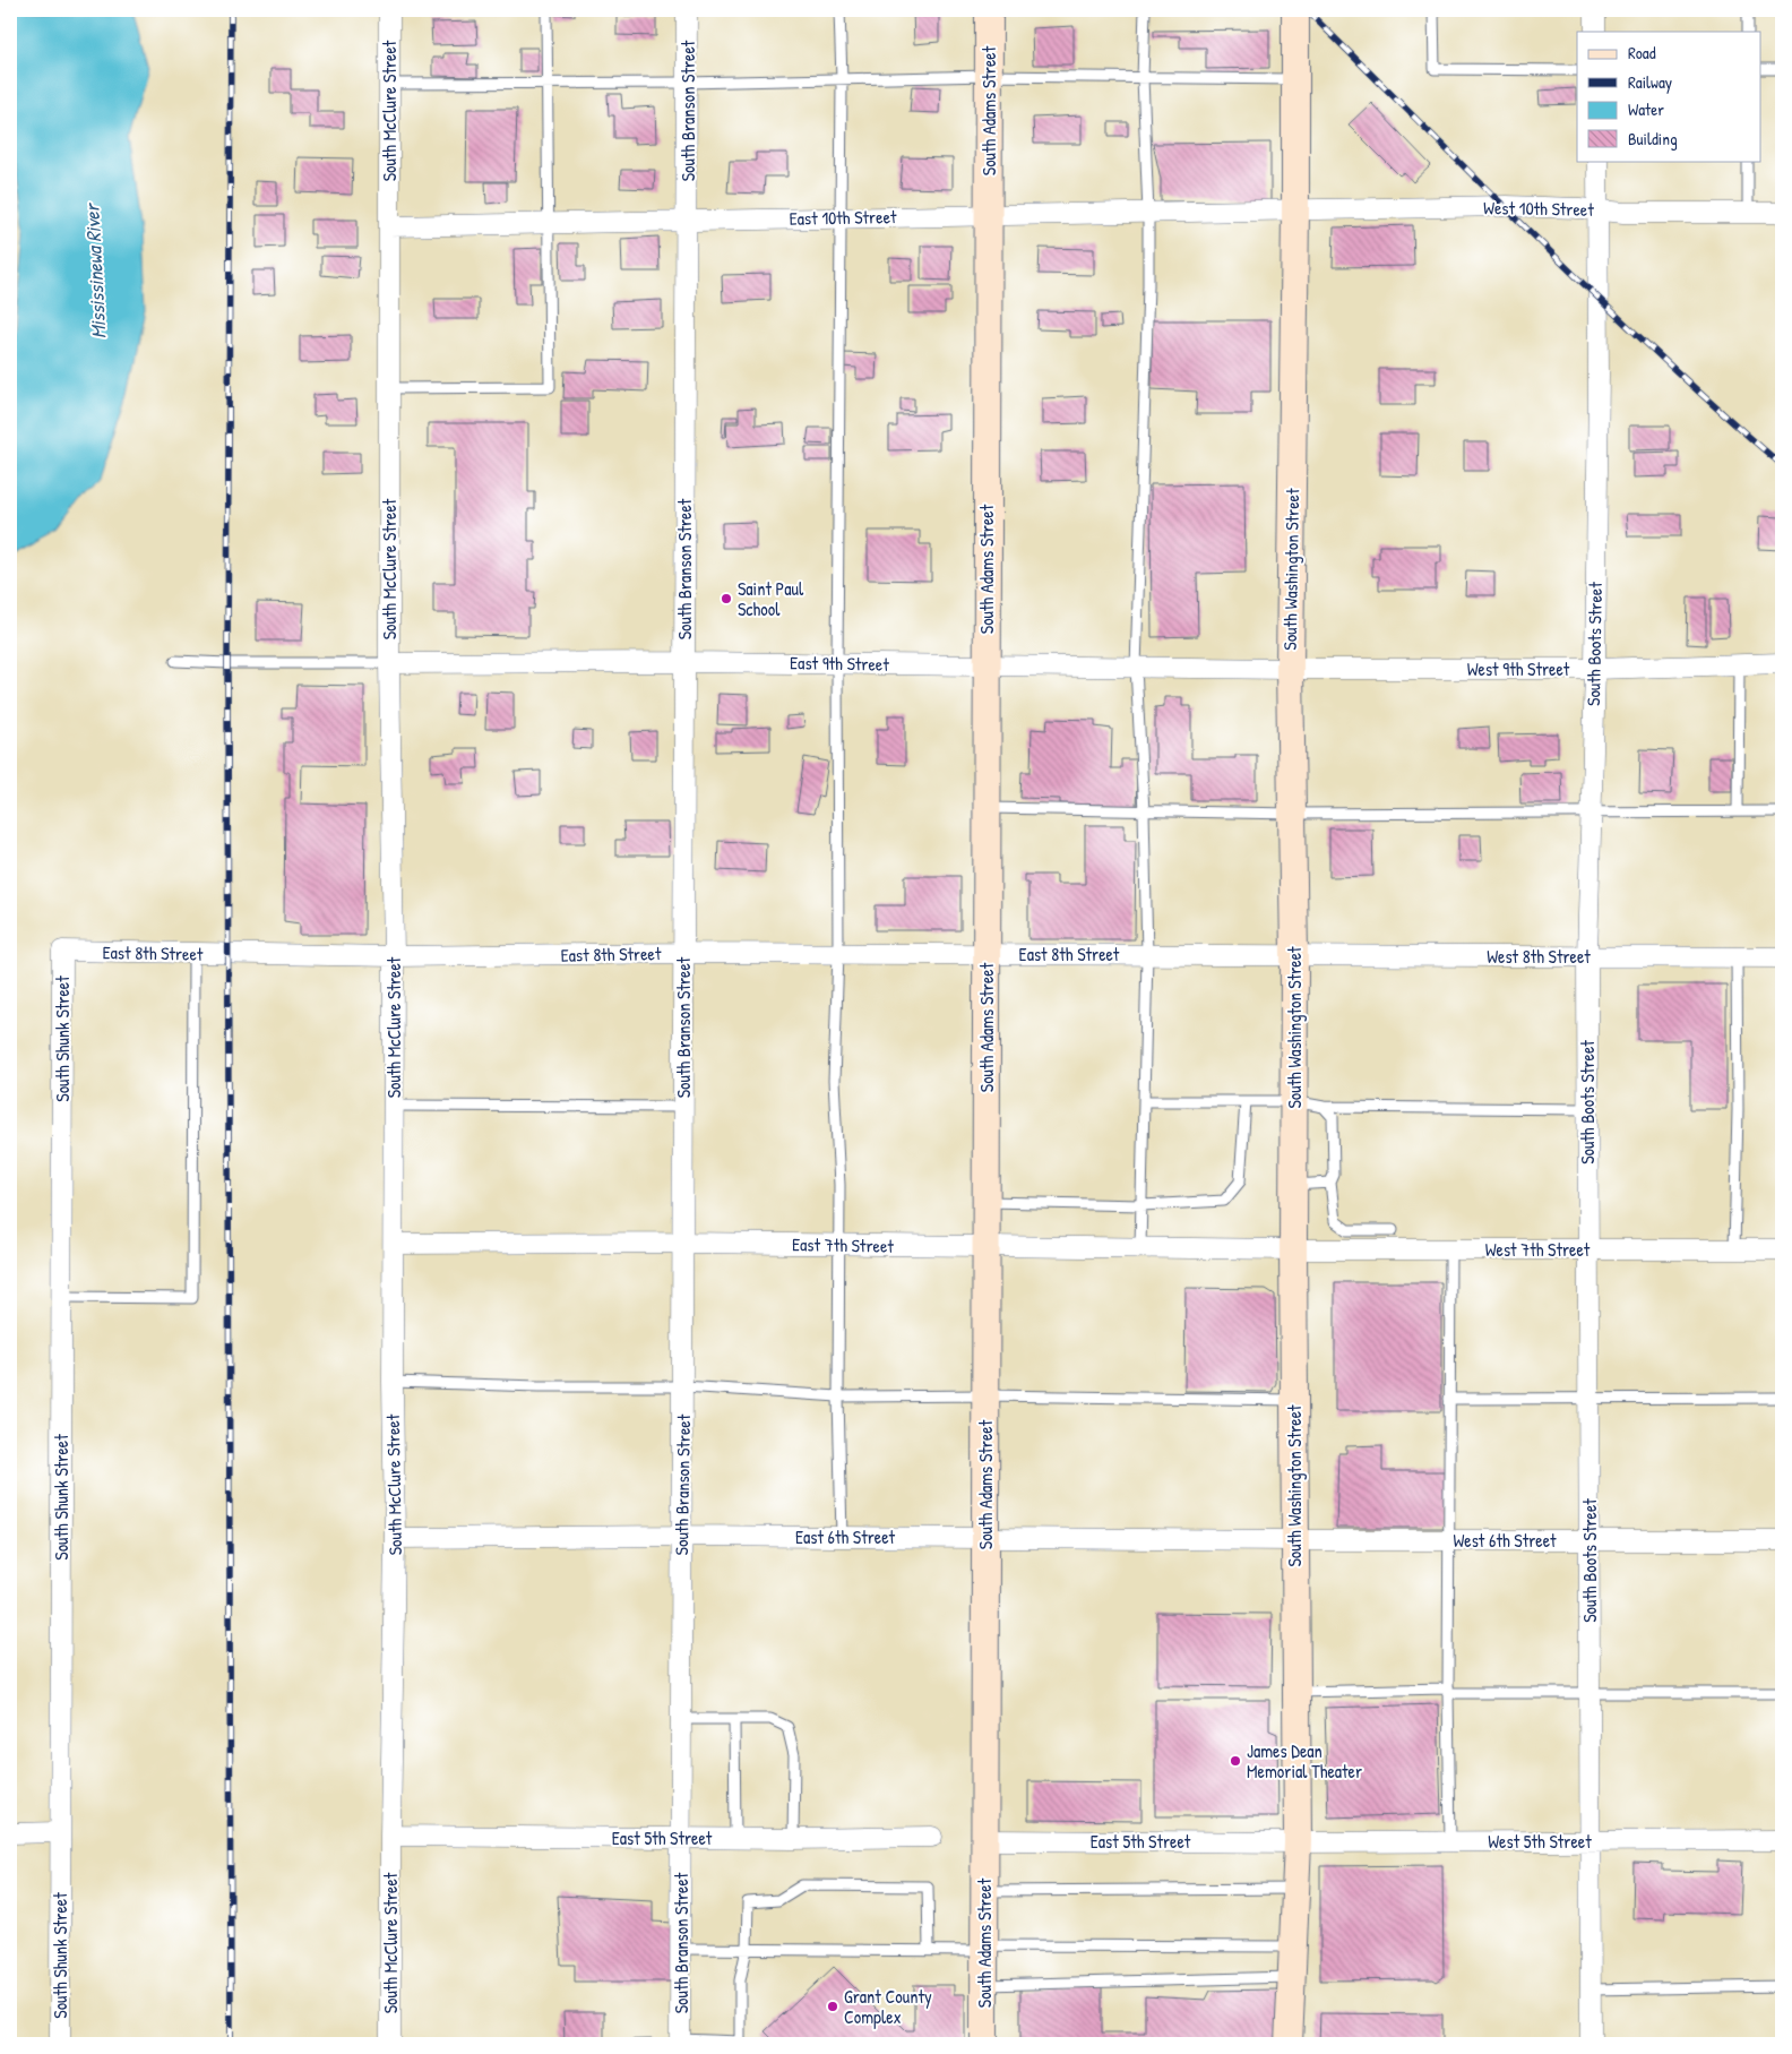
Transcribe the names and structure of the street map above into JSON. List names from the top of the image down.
{
  "streets": {
    "main road": ["South Adams Street", "South Washington Street"],
    "street": [
      "South McClure Street",
      "South Branson Street",
      "West 10th Street",
      "East 10th Street",
      "South Boots Street",
      "East 9th Street",
      "West 9th Street",
      "East 8th Street",
      "West 8th Street",
      "South Shunk Street",
      "East 7th Street",
      "West 7th Street",
      "East 6th Street",
      "West 6th Street",
      "East 5th Street",
      "West 5th Street"
    ]
  },
  "crossings": [
    ["South McClure Street", "East 10th Street"],
    ["South McClure Street", "East 9th Street"],
    ["South McClure Street", "East 8th Street"],
    ["South McClure Street", "East 7th Street"],
    ["South McClure Street", "East 6th Street"],
    ["South McClure Street", "East 5th Street"],
    ["South Branson Street", "East 10th Street"],
    ["South Branson Street", "East 9th Street"],
    ["South Branson Street", "East 8th Street"],
    ["South Branson Street", "East 7th Street"],
    ["South Branson Street", "East 6th Street"],
    ["South Branson Street", "East 5th Street"],
    ["South Adams Street", "East 10th Street"],
    ["South Adams Street", "East 9th Street"],
    ["South Adams Street", "East 8th Street"],
    ["South Adams Street", "East 7th Street"],
    ["South Adams Street", "East 6th Street"],
    ["South Adams Street", "East 5th Street"],
    ["West 10th Street", "East 10th Street"],
    ["West 10th Street", "South Washington Street"],
    ["West 10th Street", "South Boots Street"],
    ["East 10th Street", "South Washington Street"],
    ["South Washington Street", "East 9th Street"],
    ["South Washington Street", "West 9th Street"],
    ["South Washington Street", "East 8th Street"],
    ["South Washington Street", "West 8th Street"],
    ["South Washington Street", "East 7th Street"],
    ["South Washington Street", "West 7th Street"],
    ["South Washington Street", "East 6th Street"],
    ["South Washington Street", "West 6th Street"],
    ["South Washington Street", "East 5th Street"],
    ["South Washington Street", "West 5th Street"],
    ["South Boots Street", "West 9th Street"],
    ["South Boots Street", "West 8th Street"],
    ["South Boots Street", "West 7th Street"],
    ["South Boots Street", "West 6th Street"],
    ["South Boots Street", "West 5th Street"],
    ["East 9th Street", "West 9th Street"],
    ["East 8th Street", "West 8th Street"],
    ["East 8th Street", "South Shunk Street"],
    ["East 7th Street", "West 7th Street"],
    ["East 6th Street", "West 6th Street"],
    ["East 5th Street", "West 5th Street"]
  ],
  "water": ["Mississinewa River"],
  "places": ["Saint Paul School", "James Dean Memorial Theater", "Grant County Complex"],
  "legend": [
    "Road",
    "Railway",
    "Water",
    "Building"
  ]
}
